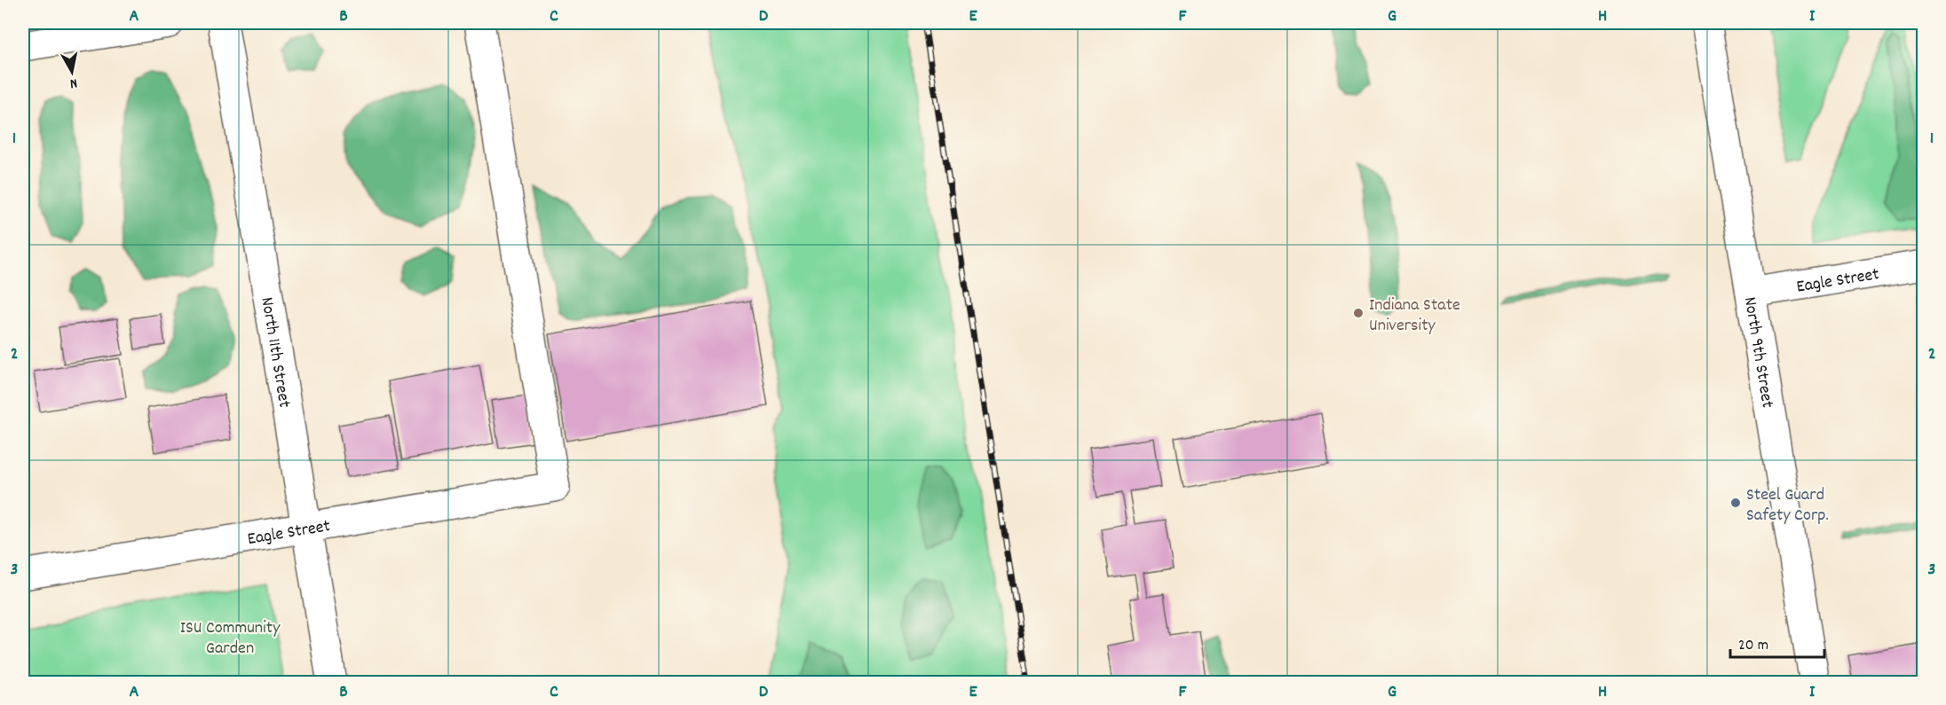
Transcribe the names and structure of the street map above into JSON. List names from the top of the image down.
{
  "streets": {
    "street": ["Eagle Street", "North 11th Street", "North 9th Street"]
  },
  "crossings": [
    ["Eagle Street", "North 11th Street"],
    ["Eagle Street", "North 9th Street"]
  ],
  "parks": ["ISU Community Garden"],
  "places": ["Indiana State University", "Steel Guard Safety Corp."],
  "scale_bar": "20 m",
  "north": "bottom",
  "grid": {
    "columns": [
      "A",
      "B",
      "C",
      "D",
      "E",
      "F",
      "G",
      "H",
      "I"
    ],
    "rows": ["1", "2", "3"]
  }
}
